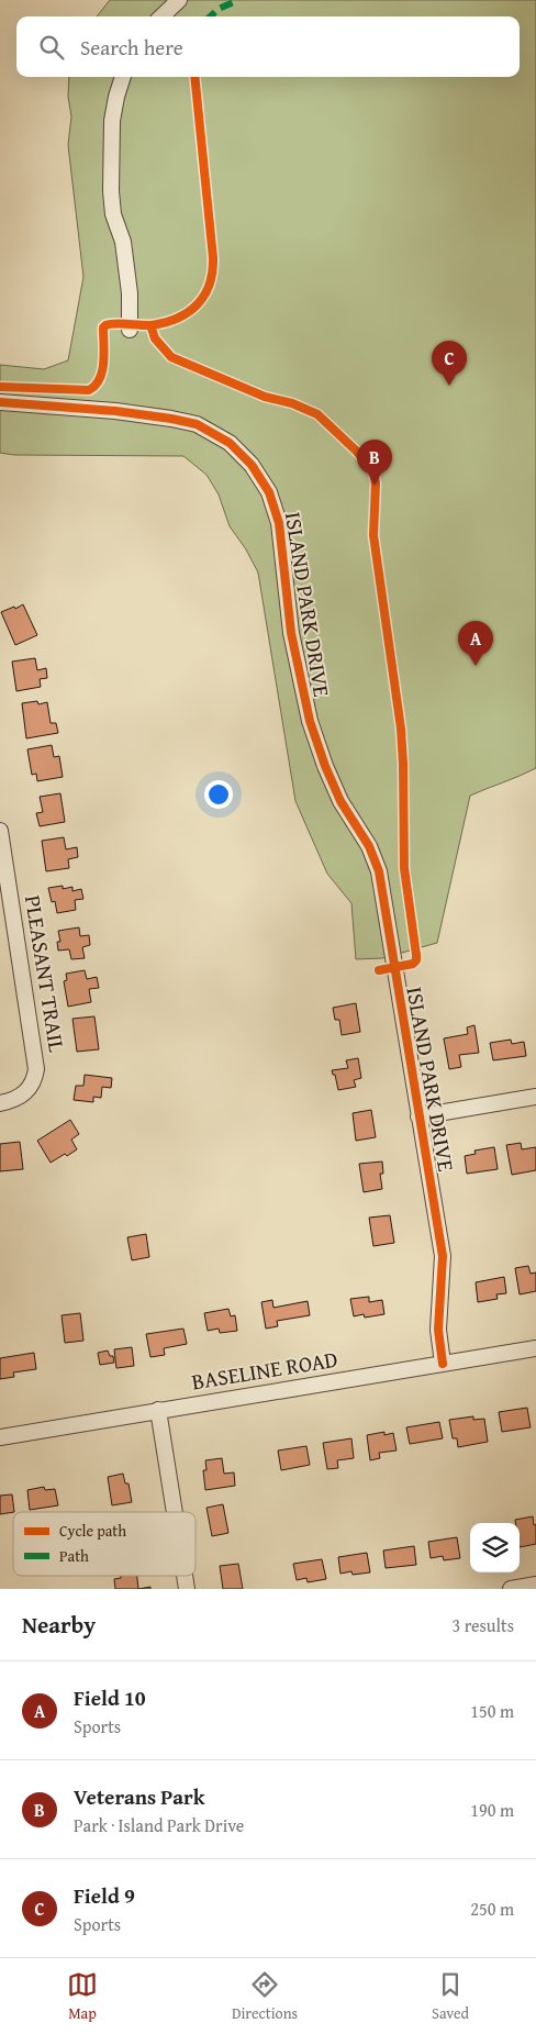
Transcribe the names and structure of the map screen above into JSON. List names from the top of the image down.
{
  "streets": {
    "street": ["ISLAND PARK DRIVE", "PLEASANT TRAIL", "BASELINE ROAD"]
  },
  "crossings": [
    ["ISLAND PARK DRIVE", "BASELINE ROAD"]
  ],
  "legend": ["Cycle path", "Path"],
  "page": {
    "search": "Search here",
    "pins": ["C", "B", "A"],
    "heading": ["Nearby", "3 results"],
    "list": [
      {
        "mark": "A",
        "name": "Field 10",
        "note": "Sports",
        "value": "150 m"
      },
      {
        "mark": "B",
        "name": "Veterans Park",
        "note": "Park · Island Park Drive",
        "value": "190 m"
      },
      {
        "mark": "C",
        "name": "Field 9",
        "note": "Sports",
        "value": "250 m"
      }
    ],
    "nav": ["Map", "Directions", "Saved"]
  }
}
